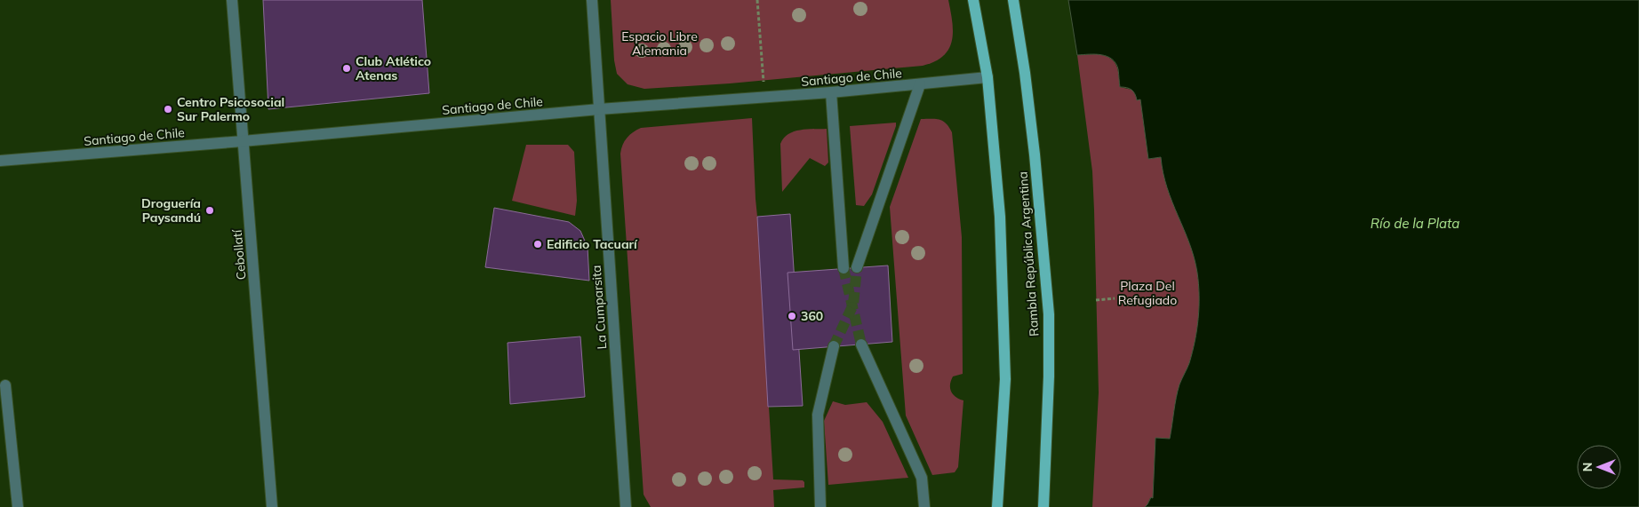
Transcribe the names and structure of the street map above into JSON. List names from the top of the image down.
{
  "streets": {
    "main road": ["Rambla República Argentina"],
    "street": ["Santiago de Chile", "Cebollatí", "La Cumparsita"]
  },
  "crossings": [
    ["Santiago de Chile", "Rambla República Argentina"],
    ["Santiago de Chile", "Cebollatí"],
    ["Santiago de Chile", "La Cumparsita"]
  ],
  "water": ["Río de la Plata"],
  "parks": ["Espacio Libre Alemania", "Plaza Del Refugiado"],
  "places": [
    "Club Atlético Atenas",
    "Centro Psicosocial Sur Palermo",
    "Droguería Paysandú",
    "Edificio Tacuarí",
    "360"
  ],
  "north": "left"
}
